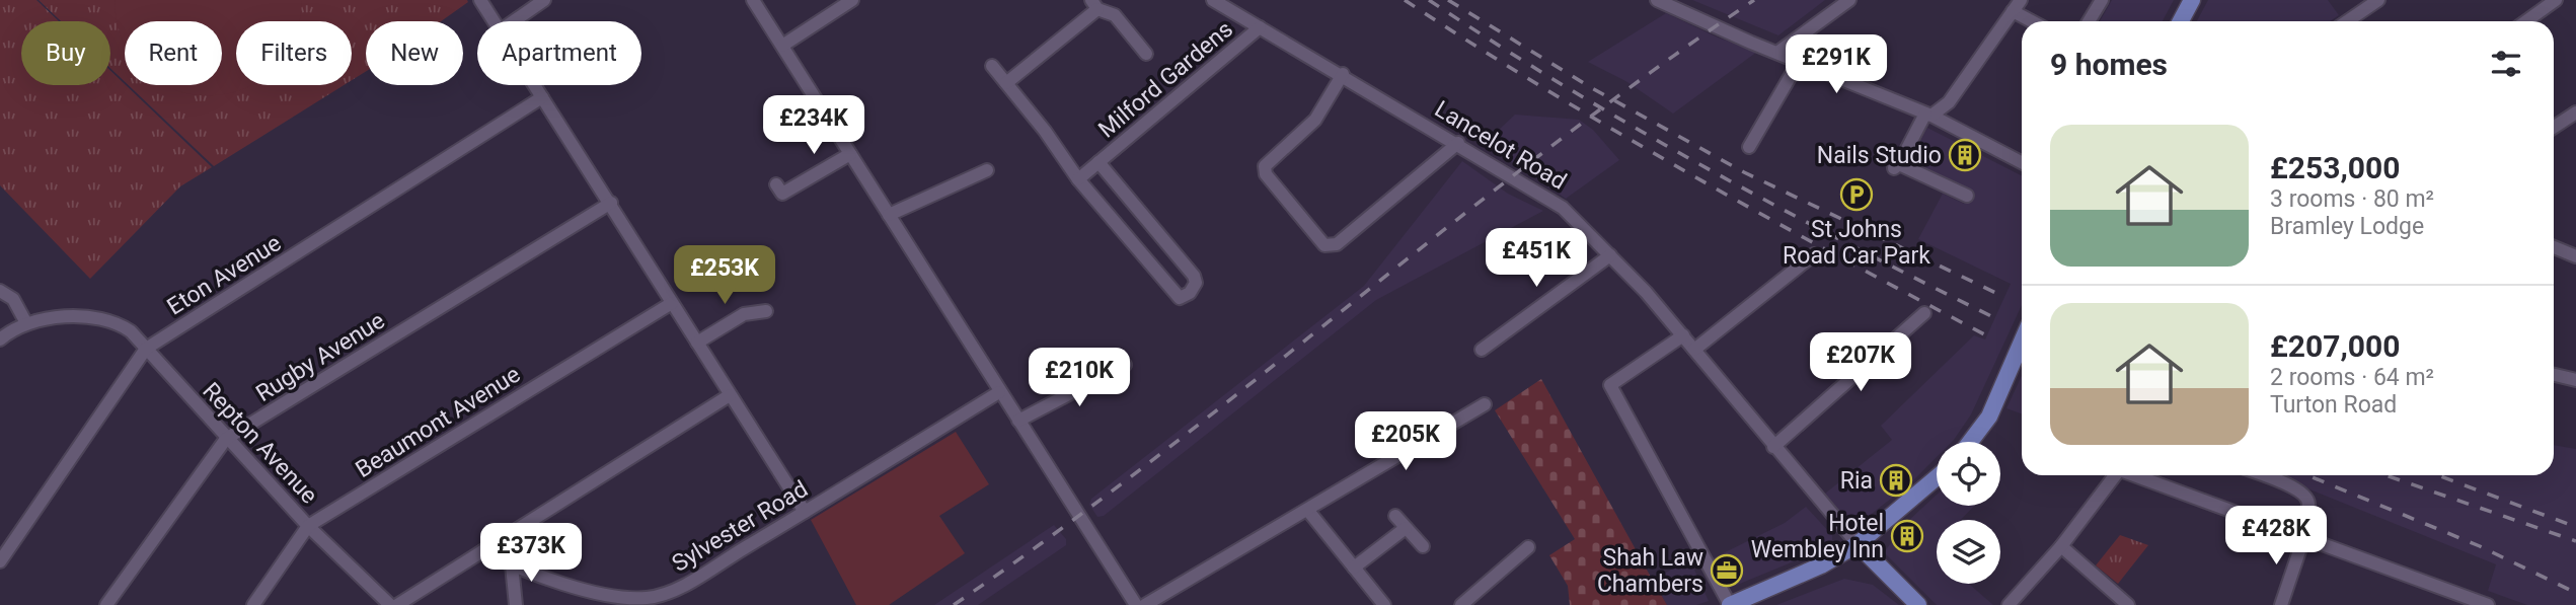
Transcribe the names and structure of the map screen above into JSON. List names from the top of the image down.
{
  "streets": {
    "street": [
      "Milford Gardens",
      "Lancelot Road",
      "Eton Avenue",
      "Rugby Avenue",
      "Beaumont Avenue",
      "Repton Avenue",
      "Sylvester Road"
    ]
  },
  "crossings": [
    ["Milford Gardens", "Lancelot Road"],
    ["Eton Avenue", "Repton Avenue"],
    ["Rugby Avenue", "Repton Avenue"],
    ["Beaumont Avenue", "Repton Avenue"]
  ],
  "places": {
    "building": ["Nails Studio", "Ria", "Hotel Wembley Inn"],
    "parking": ["St Johns Road Car Park"],
    "office": ["Shah Law Chambers"]
  },
  "page": {
    "chip": [
      "Buy",
      "Rent",
      "Filters",
      "New",
      "Apartment"
    ],
    "heading": "9 homes",
    "price": [
      "£291K",
      "£234K",
      "£451K",
      "£253K",
      "£207K",
      "£210K",
      "£205K",
      "£428K",
      "£373K"
    ],
    "list": [
      {
        "name": "£253,000",
        "note": "3 rooms · 80 m² · Bramley Lodge"
      },
      {
        "name": "£207,000",
        "note": "2 rooms · 64 m² · Turton Road"
      }
    ]
  }
}
